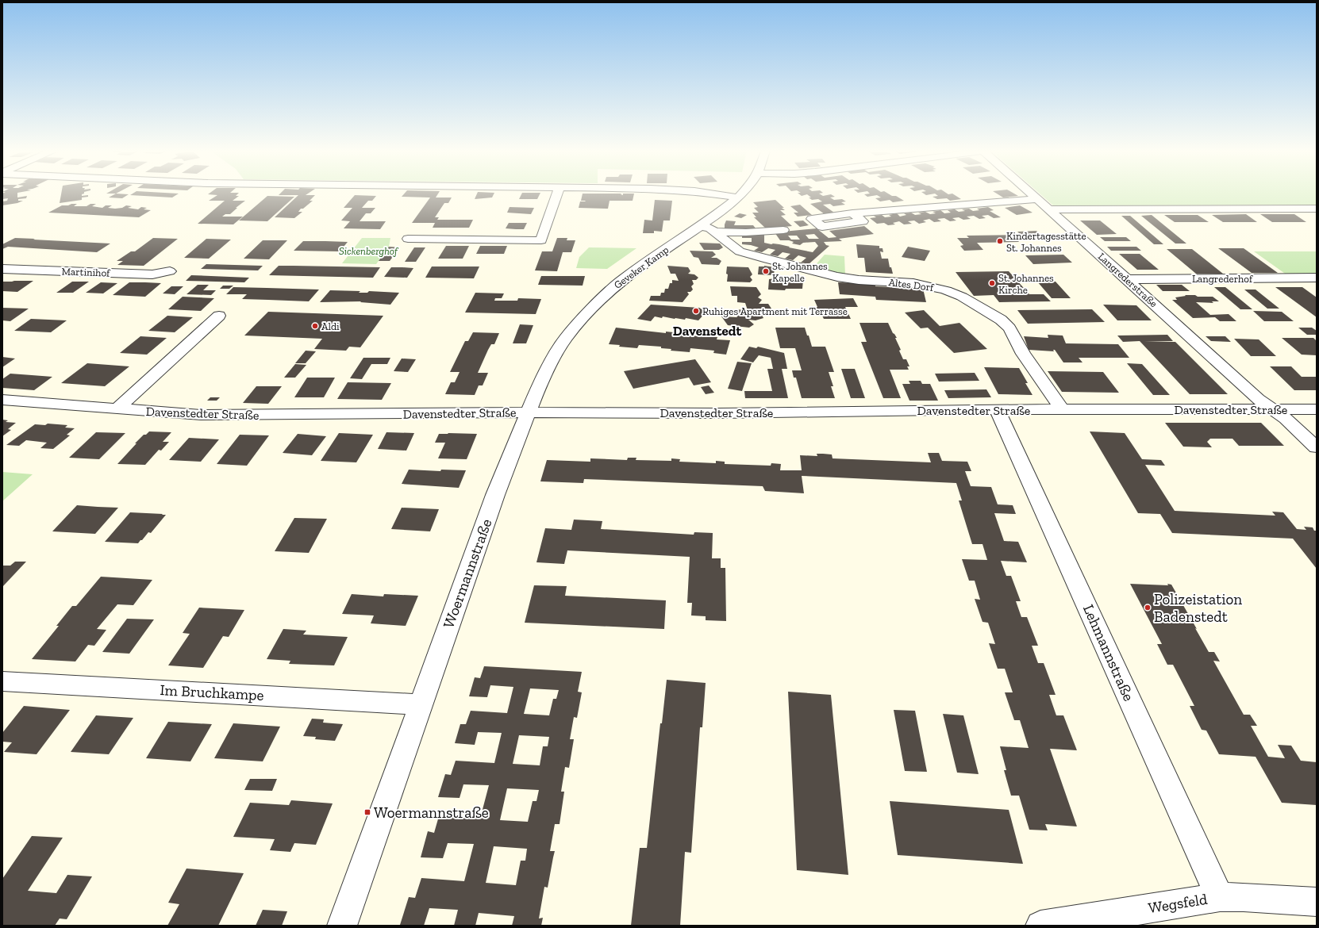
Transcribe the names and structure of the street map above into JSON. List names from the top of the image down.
{
  "streets": {
    "street": [
      "Geveker Kamp",
      "Martinihof",
      "Langrederhof",
      "Langrederstraße",
      "Altes Dorf",
      "Davenstedter Straße",
      "Woermannstraße",
      "Lehmannstraße",
      "Im Bruchkampe",
      "Wegsfeld"
    ]
  },
  "crossings": [
    ["Geveker Kamp", "Altes Dorf"],
    ["Geveker Kamp", "Davenstedter Straße"],
    ["Geveker Kamp", "Woermannstraße"],
    ["Langrederhof", "Langrederstraße"],
    ["Langrederstraße", "Davenstedter Straße"],
    ["Altes Dorf", "Davenstedter Straße"],
    ["Davenstedter Straße", "Woermannstraße"],
    ["Davenstedter Straße", "Lehmannstraße"],
    ["Woermannstraße", "Im Bruchkampe"],
    ["Lehmannstraße", "Wegsfeld"]
  ],
  "districts": ["Davenstedt"],
  "parks": ["Sickenberghof"],
  "places": {
    "other": [
      "Kindertagesstätte St. Johannes",
      "St. Johannes Kapelle",
      "St. Johannes Kirche",
      "Ruhiges Apartment mit Terrasse",
      "Aldi",
      "Polizeistation Badenstedt"
    ],
    "transit": ["Woermannstraße"]
  }
}
